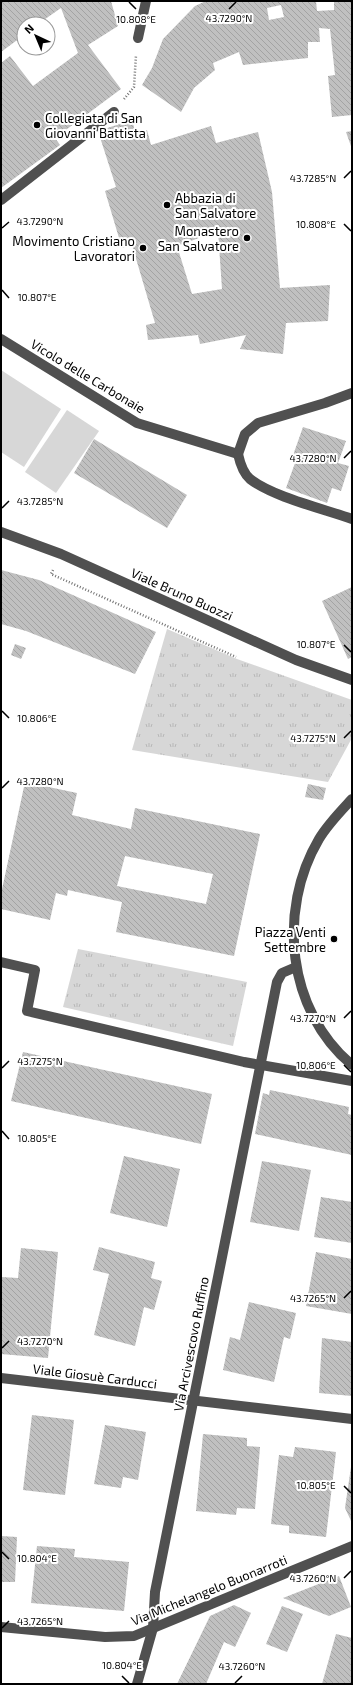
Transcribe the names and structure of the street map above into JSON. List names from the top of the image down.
{
  "streets": {
    "street": [
      "Vicolo delle Carbonaie",
      "Viale Bruno Buozzi",
      "Via Arcivescovo Ruffino",
      "Viale Giosuè Carducci",
      "Via Michelangelo Buonarroti"
    ]
  },
  "crossings": [
    ["Via Arcivescovo Ruffino", "Viale Giosuè Carducci"],
    ["Via Arcivescovo Ruffino", "Via Michelangelo Buonarroti"]
  ],
  "places": [
    "Collegiata di San Giovanni Battista",
    "Abbazia di San Salvatore",
    "Monastero San Salvatore",
    "Movimento Cristiano Lavoratori",
    "Piazza Venti Settembre"
  ],
  "north": "top left",
  "coordinates": [
    "43.7290°N",
    "10.808°E",
    "43.7285°N",
    "10.807°E",
    "43.7280°N",
    "10.806°E",
    "43.7275°N",
    "43.7270°N",
    "10.805°E",
    "43.7265°N",
    "10.804°E",
    "43.7260°N"
  ]
}
